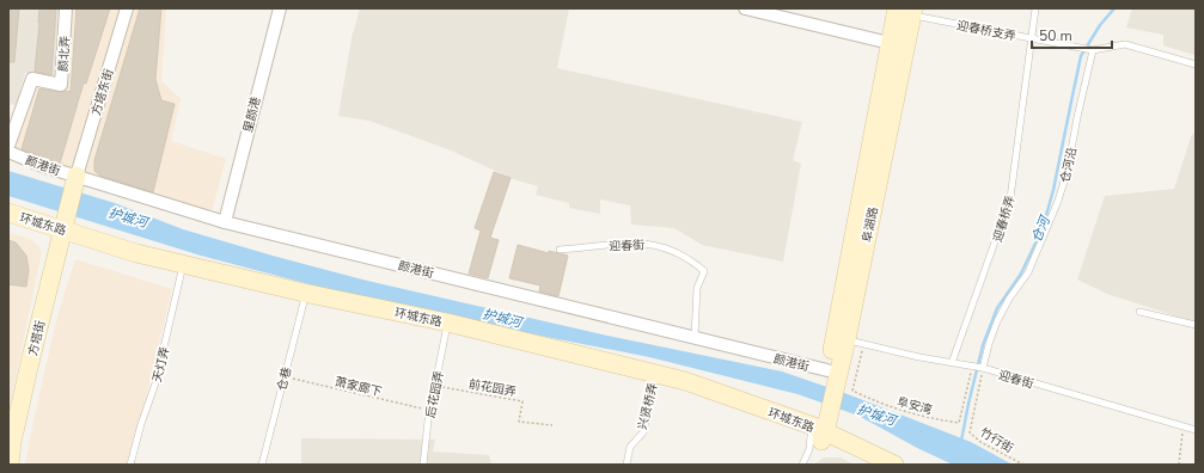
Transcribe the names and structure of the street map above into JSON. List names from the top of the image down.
{
  "streets": {
    "main road": ["环城东路", "阜湖路", "方塔街"],
    "street": [
      "颜北弄",
      "方塔东街",
      "里颜港",
      "颜港街"
    ],
    "lane": [
      "迎春桥支弄",
      "仓河沿",
      "迎春桥弄",
      "迎春街",
      "天灯弄",
      "仓巷",
      "后花园弄",
      "兴贤桥弄"
    ],
    "path": [
      "萧家廊下",
      "前花园弄",
      "阜安湾",
      "竹行街"
    ]
  },
  "crossings": [
    ["迎春桥支弄", "仓河沿"],
    ["迎春桥支弄", "迎春桥弄"],
    ["迎春桥支弄", "阜湖路"],
    ["方塔东街", "颜港街"],
    ["方塔东街", "方塔街"],
    ["里颜港", "颜港街"],
    ["颜港街", "阜湖路"],
    ["颜港街", "迎春街"],
    ["颜港街", "方塔街"],
    ["仓河沿", "迎春街"],
    ["仓河沿", "竹行街"],
    ["迎春桥弄", "迎春街"],
    ["环城东路", "阜湖路"],
    ["环城东路", "方塔街"],
    ["环城东路", "天灯弄"],
    ["环城东路", "仓巷"],
    ["环城东路", "后花园弄"],
    ["环城东路", "兴贤桥弄"],
    ["阜湖路", "迎春街"],
    ["迎春街", "阜安湾"],
    ["迎春街", "竹行街"],
    ["仓巷", "萧家廊下"],
    ["萧家廊下", "后花园弄"],
    ["前花园弄", "后花园弄"]
  ],
  "water": ["护城河", "仓河"],
  "scale_bar": "50 m"
}
